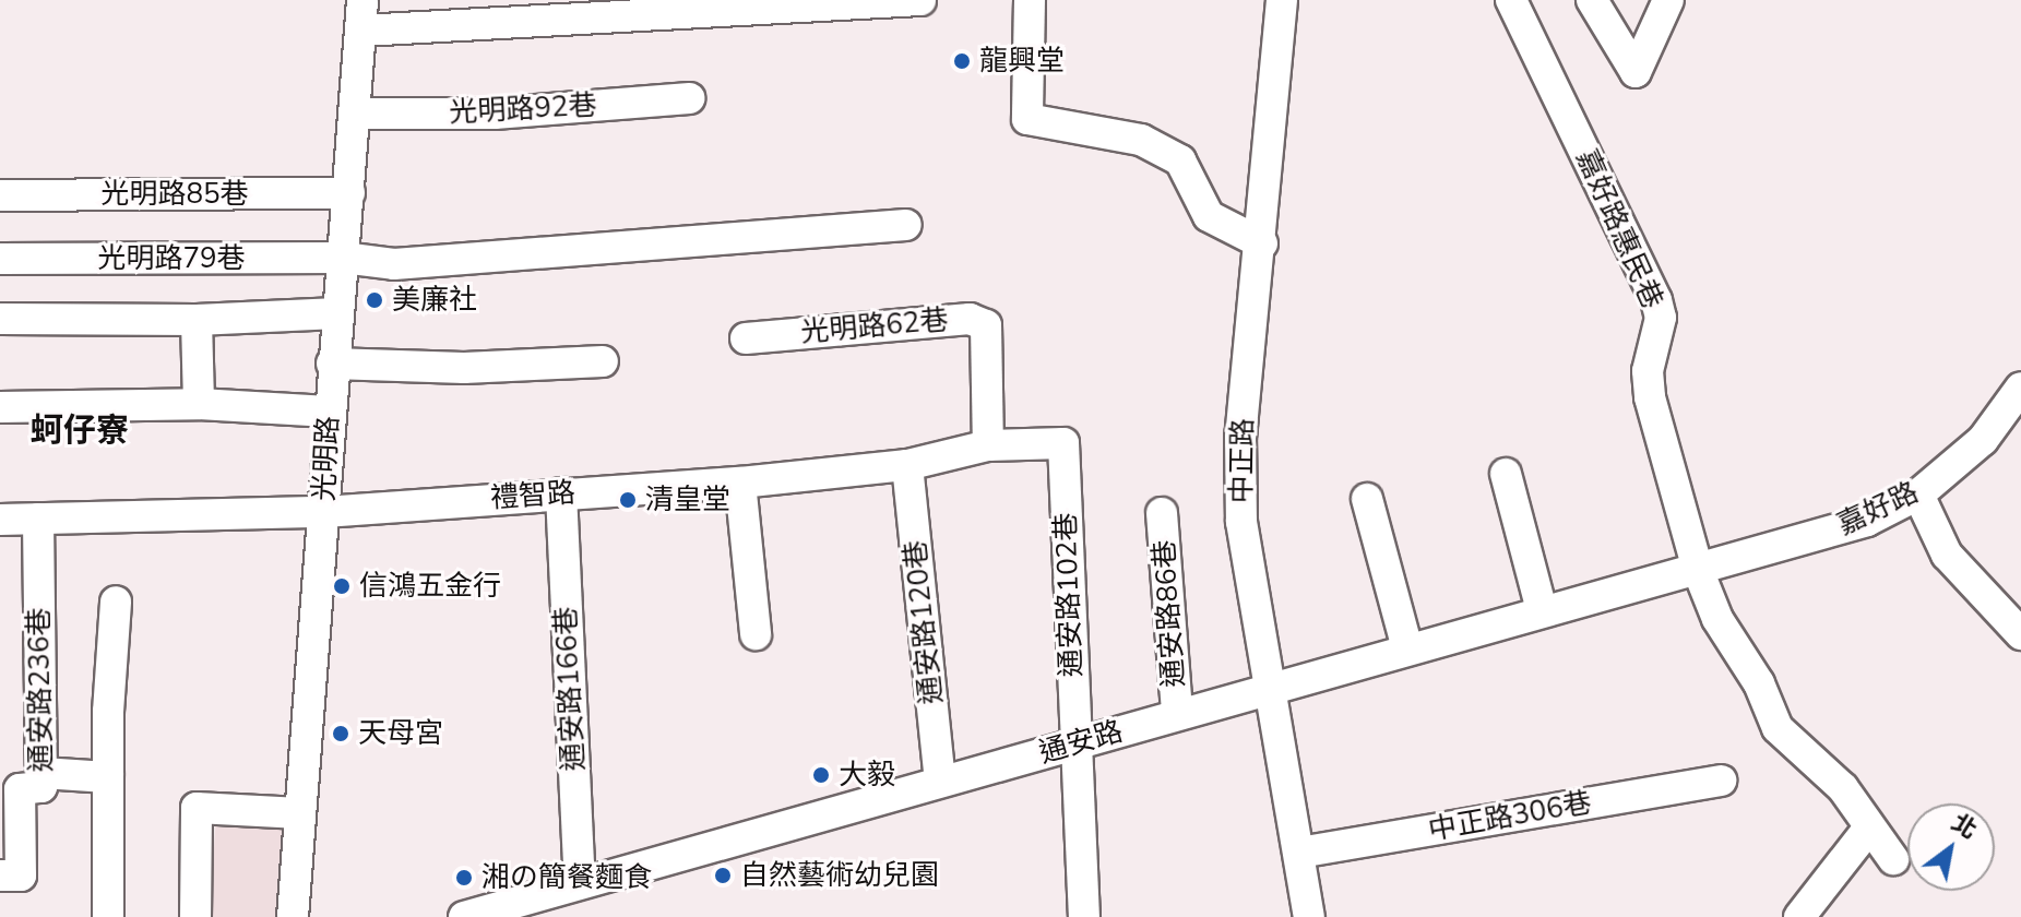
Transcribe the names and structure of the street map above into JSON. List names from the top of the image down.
{
  "streets": {
    "street": [
      "光明路92巷",
      "光明路85巷",
      "嘉好路惠民巷",
      "光明路79巷",
      "光明路62巷",
      "光明路",
      "中正路",
      "禮智路",
      "嘉好路",
      "通安路102巷",
      "通安路86巷",
      "通安路120巷",
      "通安路166巷",
      "通安路236巷",
      "通安路",
      "中正路306巷"
    ]
  },
  "crossings": [
    ["光明路92巷", "光明路"],
    ["光明路85巷", "光明路"],
    ["嘉好路惠民巷", "嘉好路"],
    ["嘉好路惠民巷", "通安路"],
    ["光明路79巷", "光明路"],
    ["光明路62巷", "禮智路"],
    ["光明路", "禮智路"],
    ["中正路", "通安路"],
    ["中正路", "中正路306巷"],
    ["禮智路", "通安路102巷"],
    ["禮智路", "通安路120巷"],
    ["禮智路", "通安路166巷"],
    ["禮智路", "通安路236巷"],
    ["嘉好路", "通安路"],
    ["通安路102巷", "通安路"],
    ["通安路86巷", "通安路"],
    ["通安路120巷", "通安路"],
    ["通安路166巷", "通安路"]
  ],
  "districts": ["蚵仔寮"],
  "places": [
    "龍興堂",
    "美廉社",
    "清皇堂",
    "信鴻五金行",
    "天母宮",
    "大毅",
    "自然藝術幼兒園",
    "湘の簡餐麵食"
  ],
  "north": "top right"
}
